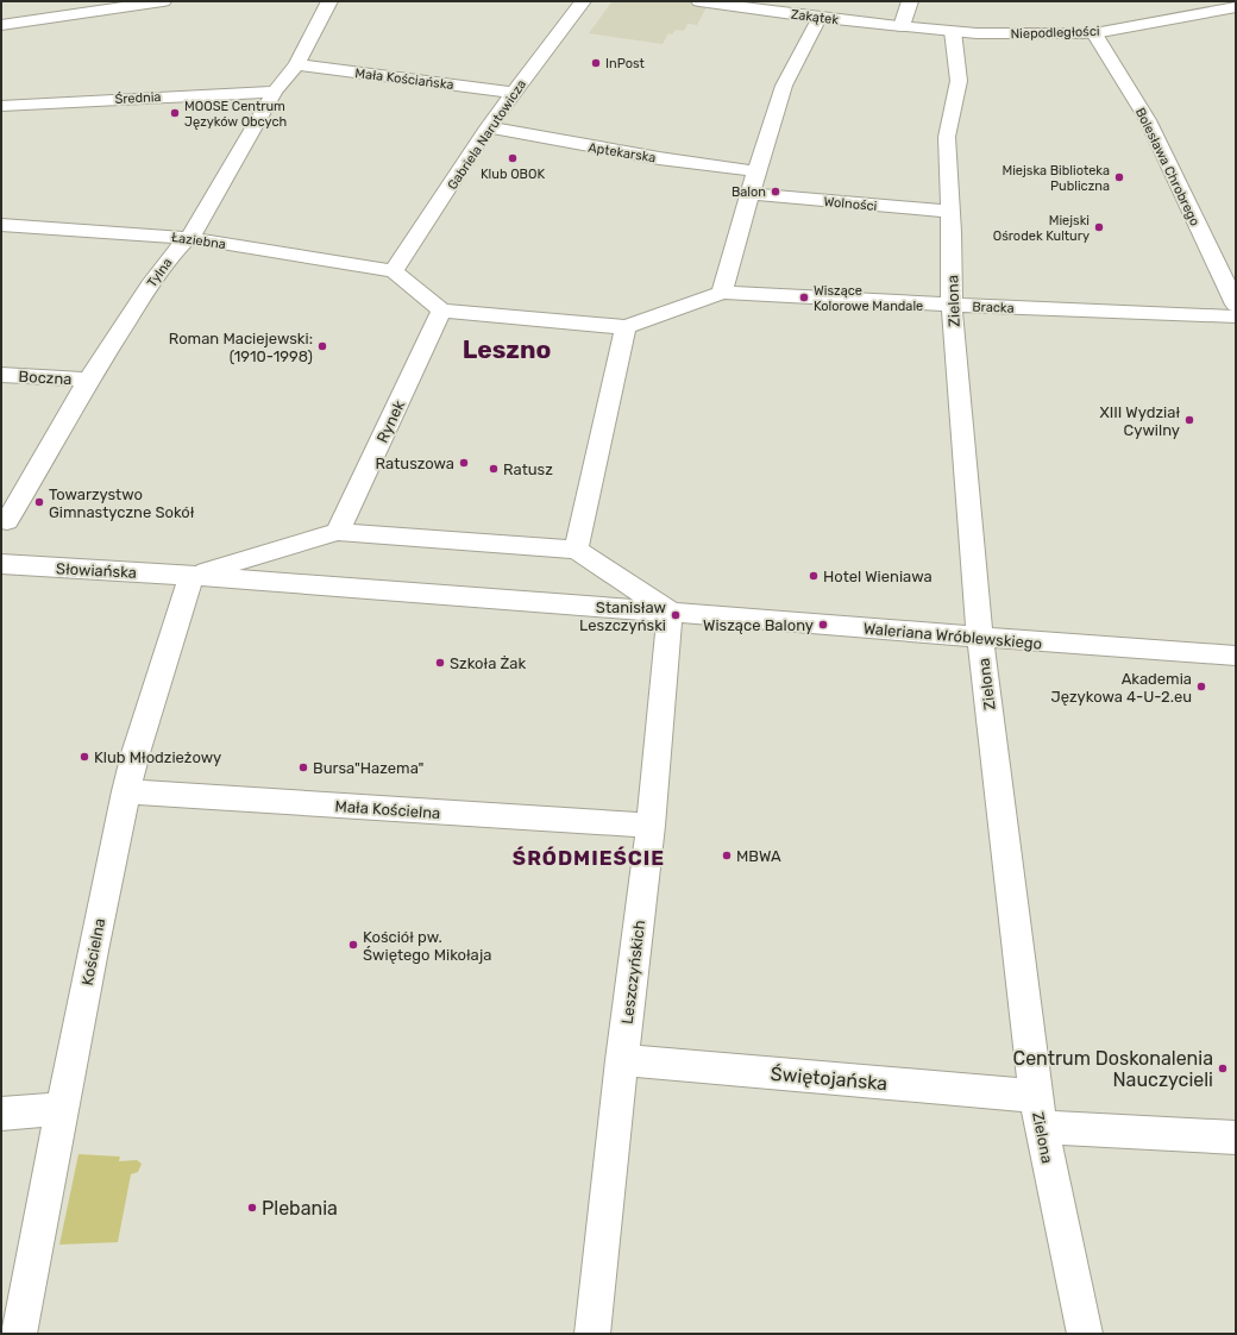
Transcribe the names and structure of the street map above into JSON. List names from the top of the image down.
{
  "streets": {
    "street": [
      "Zakątek",
      "Niepodległości",
      "Mała Kościańska",
      "Średnia",
      "Gabriela Narutowicza",
      "Aptekarska",
      "Bolesława Chrobrego",
      "Wolności",
      "Łaziebna",
      "Tylna",
      "Zielona",
      "Bracka",
      "Boczna",
      "Rynek",
      "Słowiańska",
      "Waleriana Wróblewskiego",
      "Mała Kościelna",
      "Kościelna",
      "Leszczyńskich",
      "Świętojańska"
    ]
  },
  "crossings": [
    ["Zakątek", "Niepodległości"],
    ["Niepodległości", "Bolesława Chrobrego"],
    ["Niepodległości", "Zielona"],
    ["Mała Kościańska", "Gabriela Narutowicza"],
    ["Mała Kościańska", "Tylna"],
    ["Średnia", "Tylna"],
    ["Gabriela Narutowicza", "Aptekarska"],
    ["Gabriela Narutowicza", "Łaziebna"],
    ["Wolności", "Zielona"],
    ["Łaziebna", "Tylna"],
    ["Tylna", "Boczna"],
    ["Zielona", "Bracka"],
    ["Zielona", "Waleriana Wróblewskiego"],
    ["Zielona", "Świętojańska"],
    ["Słowiańska", "Waleriana Wróblewskiego"],
    ["Słowiańska", "Kościelna"],
    ["Słowiańska", "Leszczyńskich"],
    ["Waleriana Wróblewskiego", "Leszczyńskich"],
    ["Mała Kościelna", "Kościelna"],
    ["Mała Kościelna", "Leszczyńskich"],
    ["Leszczyńskich", "Świętojańska"]
  ],
  "districts": ["Leszno", "ŚRÓDMIEŚCIE"],
  "places": [
    "InPost",
    "MOOSE Centrum Języków Obcych",
    "Klub OBOK",
    "Miejska Biblioteka Publiczna",
    "Balon",
    "Miejski Ośrodek Kultury",
    "Wiszące Kolorowe Mandale",
    "Roman Maciejewski: (1910-1998)",
    "XIII Wydział Cywilny",
    "Ratuszowa",
    "Ratusz",
    "Towarzystwo Gimnastyczne Sokół",
    "Hotel Wieniawa",
    "Stanisław Leszczyński",
    "Wiszące Balony",
    "Szkoła Żak",
    "Akademia Językowa 4-U-2.eu",
    "Klub Młodzieżowy",
    "Bursa\"Hazema\"",
    "MBWA",
    "Kościół pw. Świętego Mikołaja",
    "Centrum Doskonalenia Nauczycieli",
    "Plebania"
  ]
}
